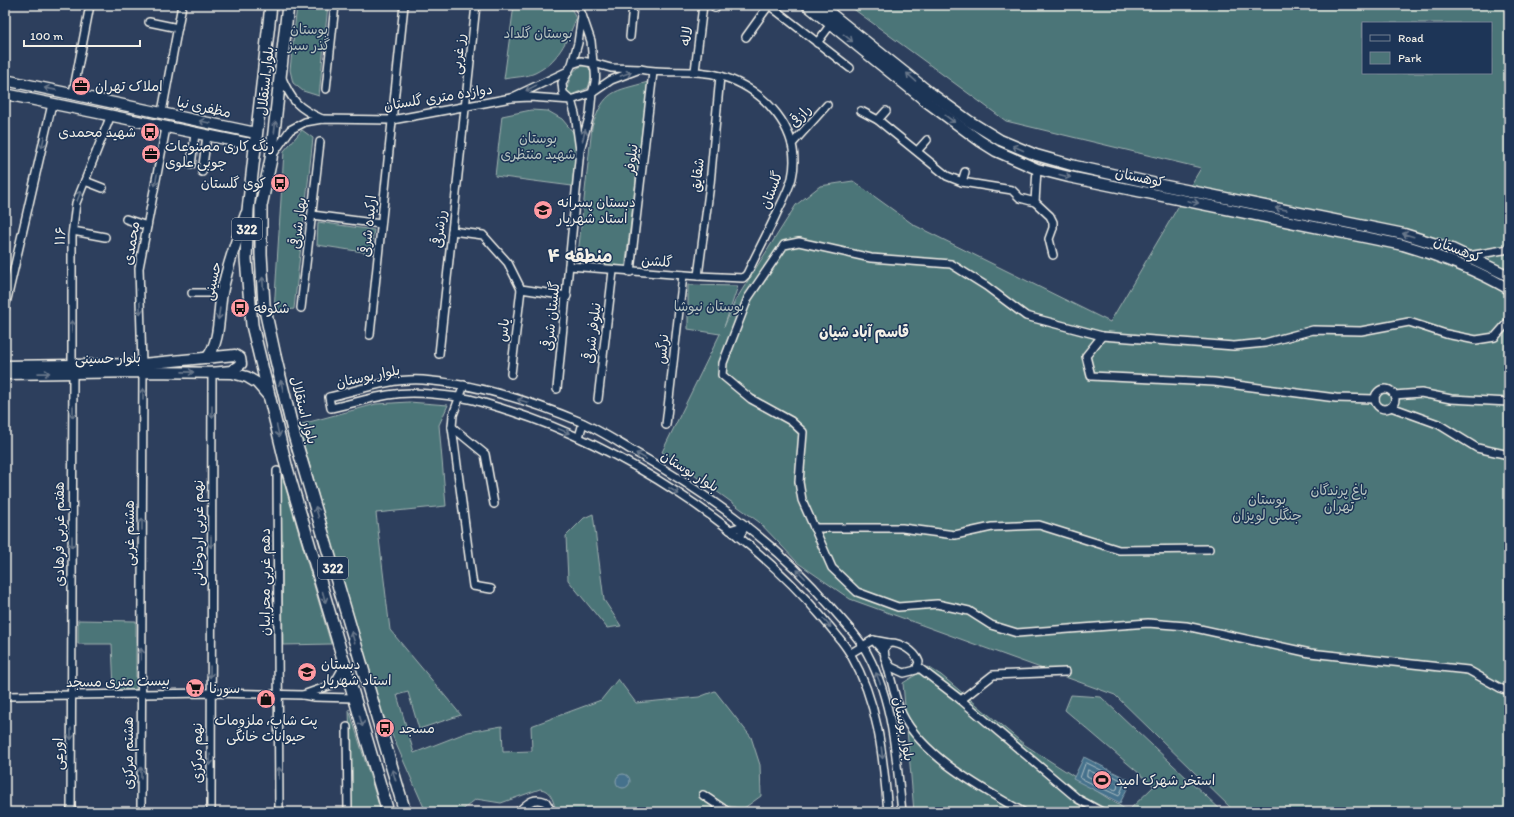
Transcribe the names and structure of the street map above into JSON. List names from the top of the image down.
{
  "streets": {
    "main road": [
      "بلوار استقلال",
      "مظفری نیا",
      "کوهستان",
      "322",
      "حسینی",
      "بلوار حسینی"
    ],
    "street": [
      "لاله",
      "رز غربی",
      "دوازده متری گلستان",
      "رازقی",
      "نیلوفر",
      "شقایق",
      "گلستان",
      "بهار شرقی",
      "ارکیده شرقی",
      "رزشرقی",
      "۱۱۶",
      "محمدی",
      "گلشن",
      "گلستان شرقی",
      "یاس",
      "نیلوفر شرقی",
      "نرگس",
      "بلوار بوستان",
      "هشتم غربی",
      "نهم غربی اردوخانی",
      "هفتم غربی فرهادی",
      "دهم غربی محرابیان",
      "بیست متری مسجد",
      "هشتم مرکزی",
      "نهم مرکزی",
      "اورعی"
    ]
  },
  "crossings": [
    ["لاله", "گلستان"],
    ["رز غربی", "دوازده متری گلستان"],
    ["رز غربی", "رزشرقی"],
    ["بلوار استقلال", "مظفری نیا"],
    ["بلوار استقلال", "حسینی"],
    ["بلوار استقلال", "بیست متری مسجد"],
    ["دوازده متری گلستان", "ارکیده شرقی"],
    ["دوازده متری گلستان", "رزشرقی"],
    ["مظفری نیا", "۱۱۶"],
    ["مظفری نیا", "محمدی"],
    ["رازقی", "گلستان"],
    ["نیلوفر", "گلستان"],
    ["نیلوفر", "گلشن"],
    ["شقایق", "گلستان"],
    ["شقایق", "گلشن"],
    ["گلستان", "گلشن"],
    ["۱۱۶", "بلوار حسینی"],
    ["۱۱۶", "هفتم غربی فرهادی"],
    ["محمدی", "بلوار حسینی"],
    ["محمدی", "هشتم غربی"],
    ["گلشن", "گلستان شرقی"],
    ["گلشن", "نیلوفر شرقی"],
    ["گلشن", "نرگس"],
    ["حسینی", "بلوار حسینی"],
    ["بلوار حسینی", "هشتم غربی"],
    ["بلوار حسینی", "نهم غربی اردوخانی"],
    ["بلوار حسینی", "هفتم غربی فرهادی"],
    ["هشتم غربی", "بیست متری مسجد"],
    ["هشتم غربی", "هشتم مرکزی"],
    ["نهم غربی اردوخانی", "بیست متری مسجد"],
    ["نهم غربی اردوخانی", "نهم مرکزی"],
    ["هفتم غربی فرهادی", "بیست متری مسجد"],
    ["هفتم غربی فرهادی", "اورعی"],
    ["دهم غربی محرابیان", "بیست متری مسجد"],
    ["بیست متری مسجد", "هشتم مرکزی"],
    ["بیست متری مسجد", "نهم مرکزی"],
    ["بیست متری مسجد", "اورعی"]
  ],
  "one_way": [
    "محمدی",
    "حسینی",
    "هشتم غربی",
    "نهم غربی اردوخانی",
    "هفتم غربی فرهادی",
    "هشتم مرکزی",
    "نهم مرکزی",
    "اورعی"
  ],
  "districts": ["منطقه ۴", "قاسم آباد شیان"],
  "parks": [
    "بوستان گذر سبز",
    "بوستان گلداد",
    "بوستان شهید منتظری",
    "بوستان نیوشا",
    "باغ پرندگان تهران",
    "بوستان جنگلی لویزان"
  ],
  "places": {
    "office": ["املاک تهران", "رنگ کاری مصنوعات چوبی علوی"],
    "bus stop": [
      "شهید محمدی",
      "کوی گلستان",
      "شکوفه",
      "مسجد"
    ],
    "school or university": ["دبستان پسرانه استاد شهريار", "دبستان استاد شهریار"],
    "supermarket": ["سورنا"],
    "shop": ["پت شاپ، ملزومات حیوانات خانگی"],
    "sports": ["استخر شهرک امید"]
  },
  "legend": ["Road", "Park"],
  "scale_bar": "100 m"
}
